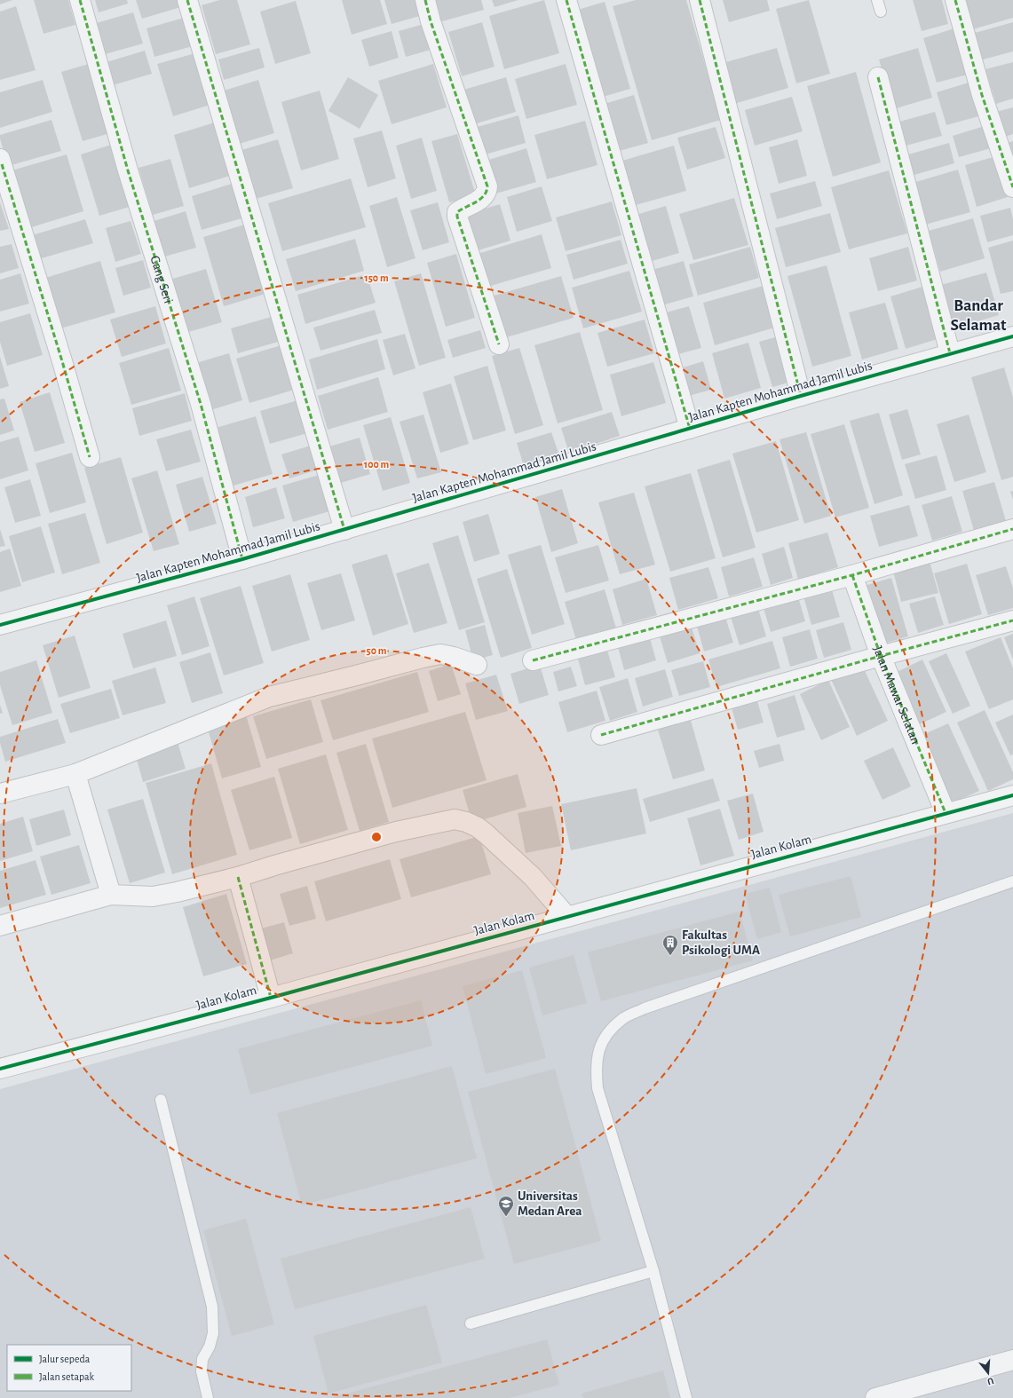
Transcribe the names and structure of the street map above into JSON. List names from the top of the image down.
{
  "streets": {
    "street": [
      "Gang Seri",
      "Jalan Kapten Mohammad Jamil Lubis",
      "Jalan Mawar Selatan",
      "Jalan Kolam"
    ]
  },
  "crossings": [
    ["Gang Seri", "Jalan Kapten Mohammad Jamil Lubis"],
    ["Jalan Mawar Selatan", "Jalan Kolam"]
  ],
  "districts": ["Bandar Selamat"],
  "places": {
    "building": ["Fakultas Psikologi UMA"],
    "school or university": ["Universitas Medan Area"]
  },
  "legend": ["Jalur sepeda", "Jalan setapak"],
  "north": "bottom",
  "rings": ["150 m", "100 m", "50 m"]
}
